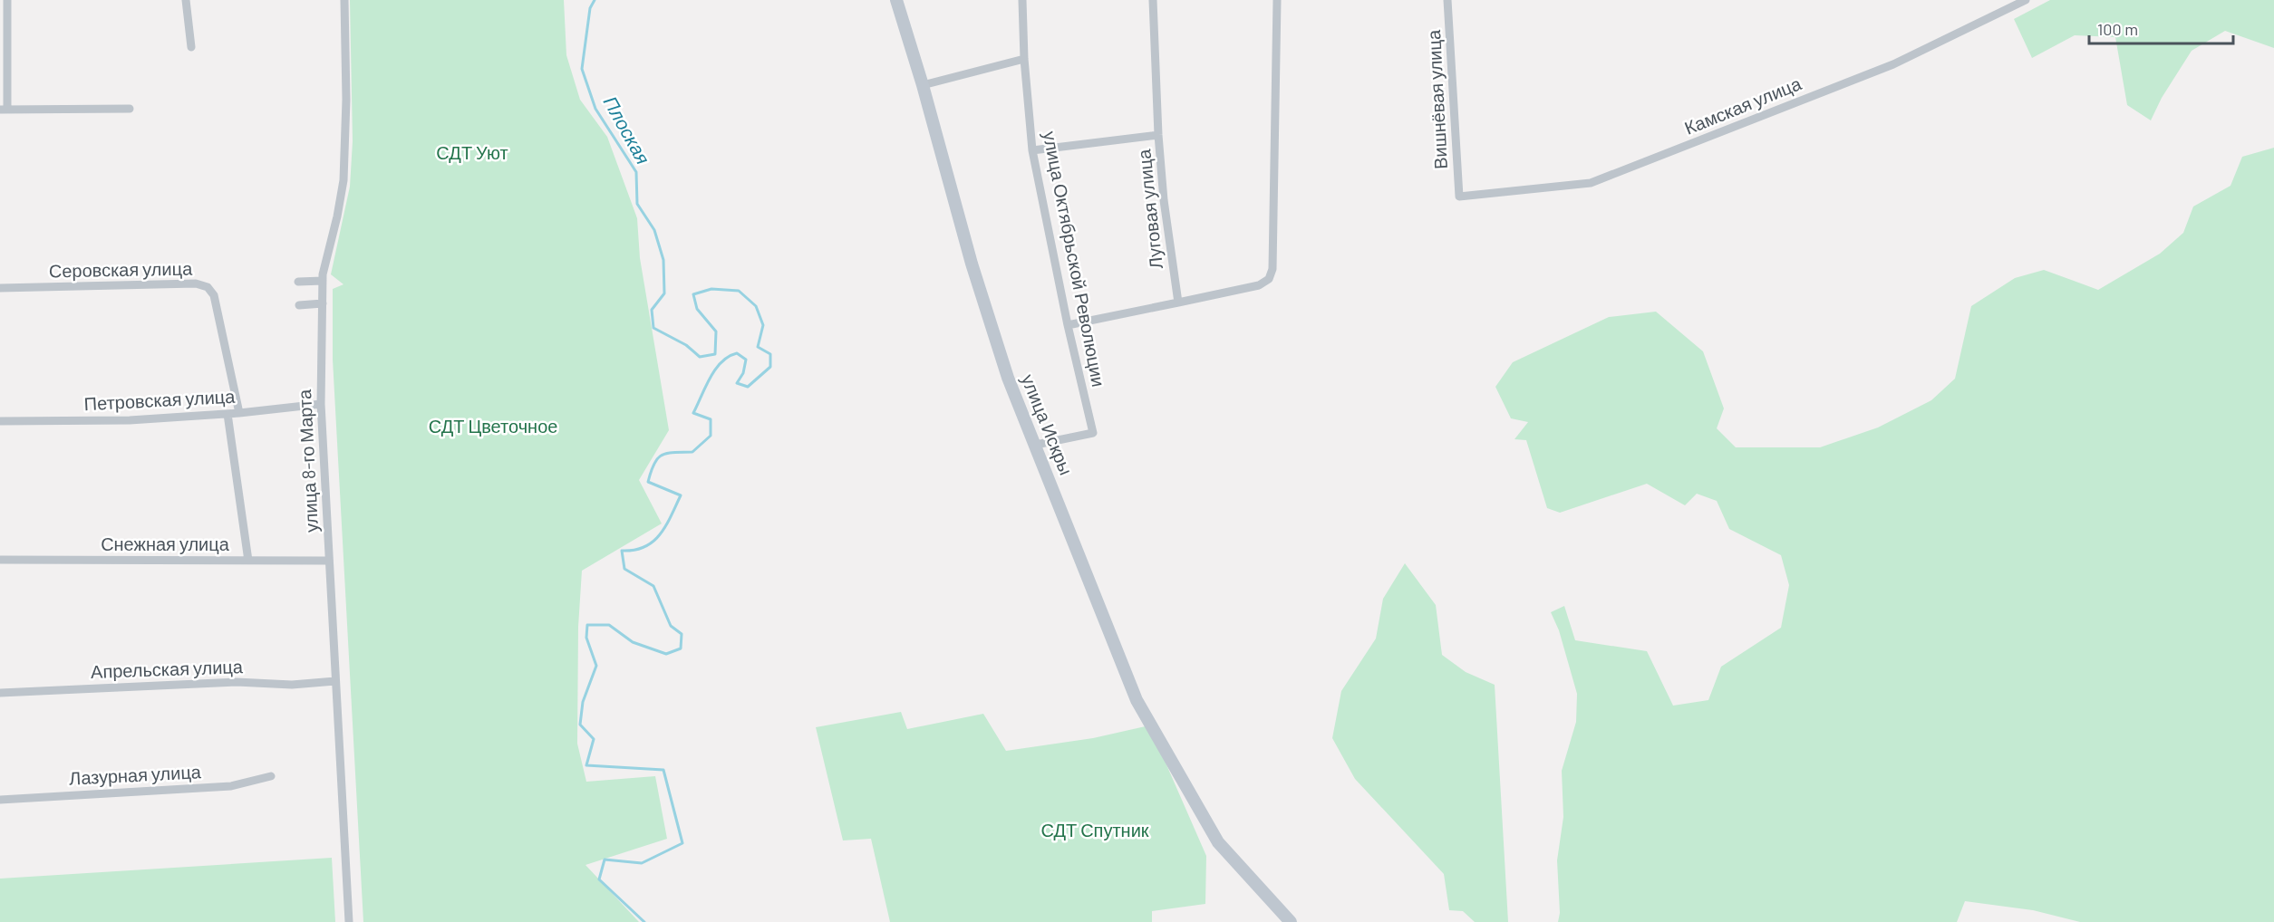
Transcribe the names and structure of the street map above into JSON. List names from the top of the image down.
{
  "streets": {
    "main road": ["улица Искры"],
    "street": [
      "Вишнёвая улица",
      "Камская улица",
      "Луговая улица",
      "улица Октябрьской Революции",
      "Серовская улица",
      "Петровская улица",
      "улица 8-го Марта",
      "Снежная улица",
      "Апрельская улица",
      "Лазурная улица"
    ]
  },
  "crossings": [
    ["Вишнёвая улица", "Камская улица"],
    ["улица Октябрьской Революции", "улица Искры"],
    ["Серовская улица", "Петровская улица"],
    ["Петровская улица", "улица 8-го Марта"],
    ["улица 8-го Марта", "Снежная улица"],
    ["улица 8-го Марта", "Апрельская улица"]
  ],
  "water": ["Плоская"],
  "parks": ["СДТ Уют", "СДТ Цветочное", "СДТ Спутник"],
  "scale_bar": "100 m"
}
